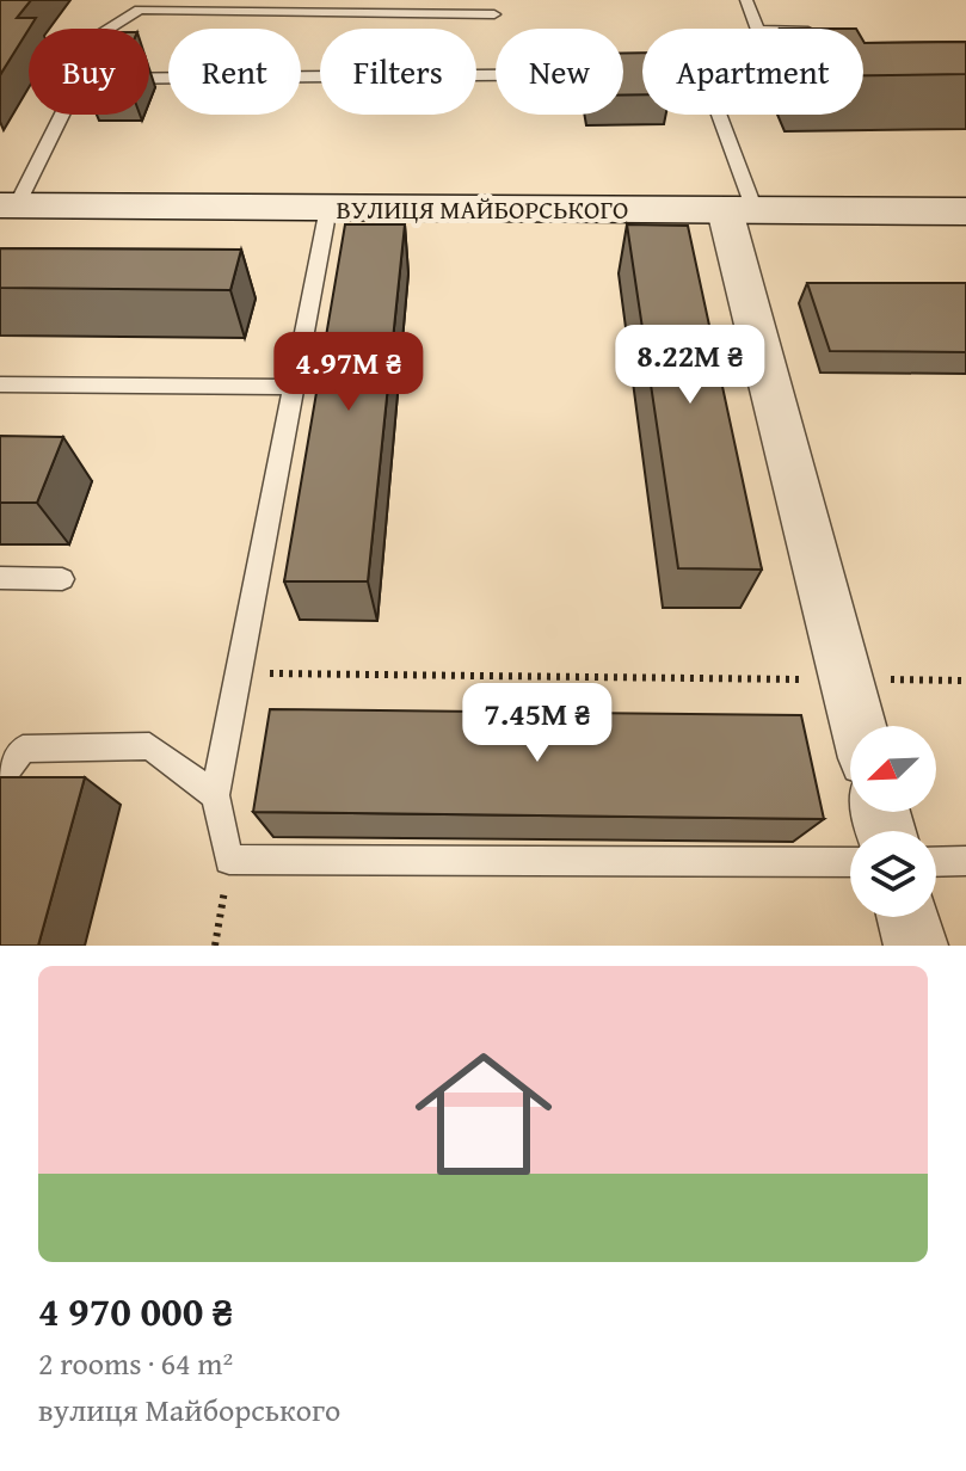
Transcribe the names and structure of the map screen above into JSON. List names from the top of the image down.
{
  "streets": {
    "street": ["ВУЛИЦЯ МАЙБОРСЬКОГО"]
  },
  "north": "bottom left",
  "page": {
    "chip": [
      "Buy",
      "Rent",
      "Filters",
      "New",
      "Apartment"
    ],
    "price": ["8.22M ₴", "4.97M ₴", "7.45M ₴"],
    "list": [
      {
        "name": "4 970 000 ₴",
        "note": "2 rooms · 64 m² · вулиця Майборського"
      }
    ]
  }
}
